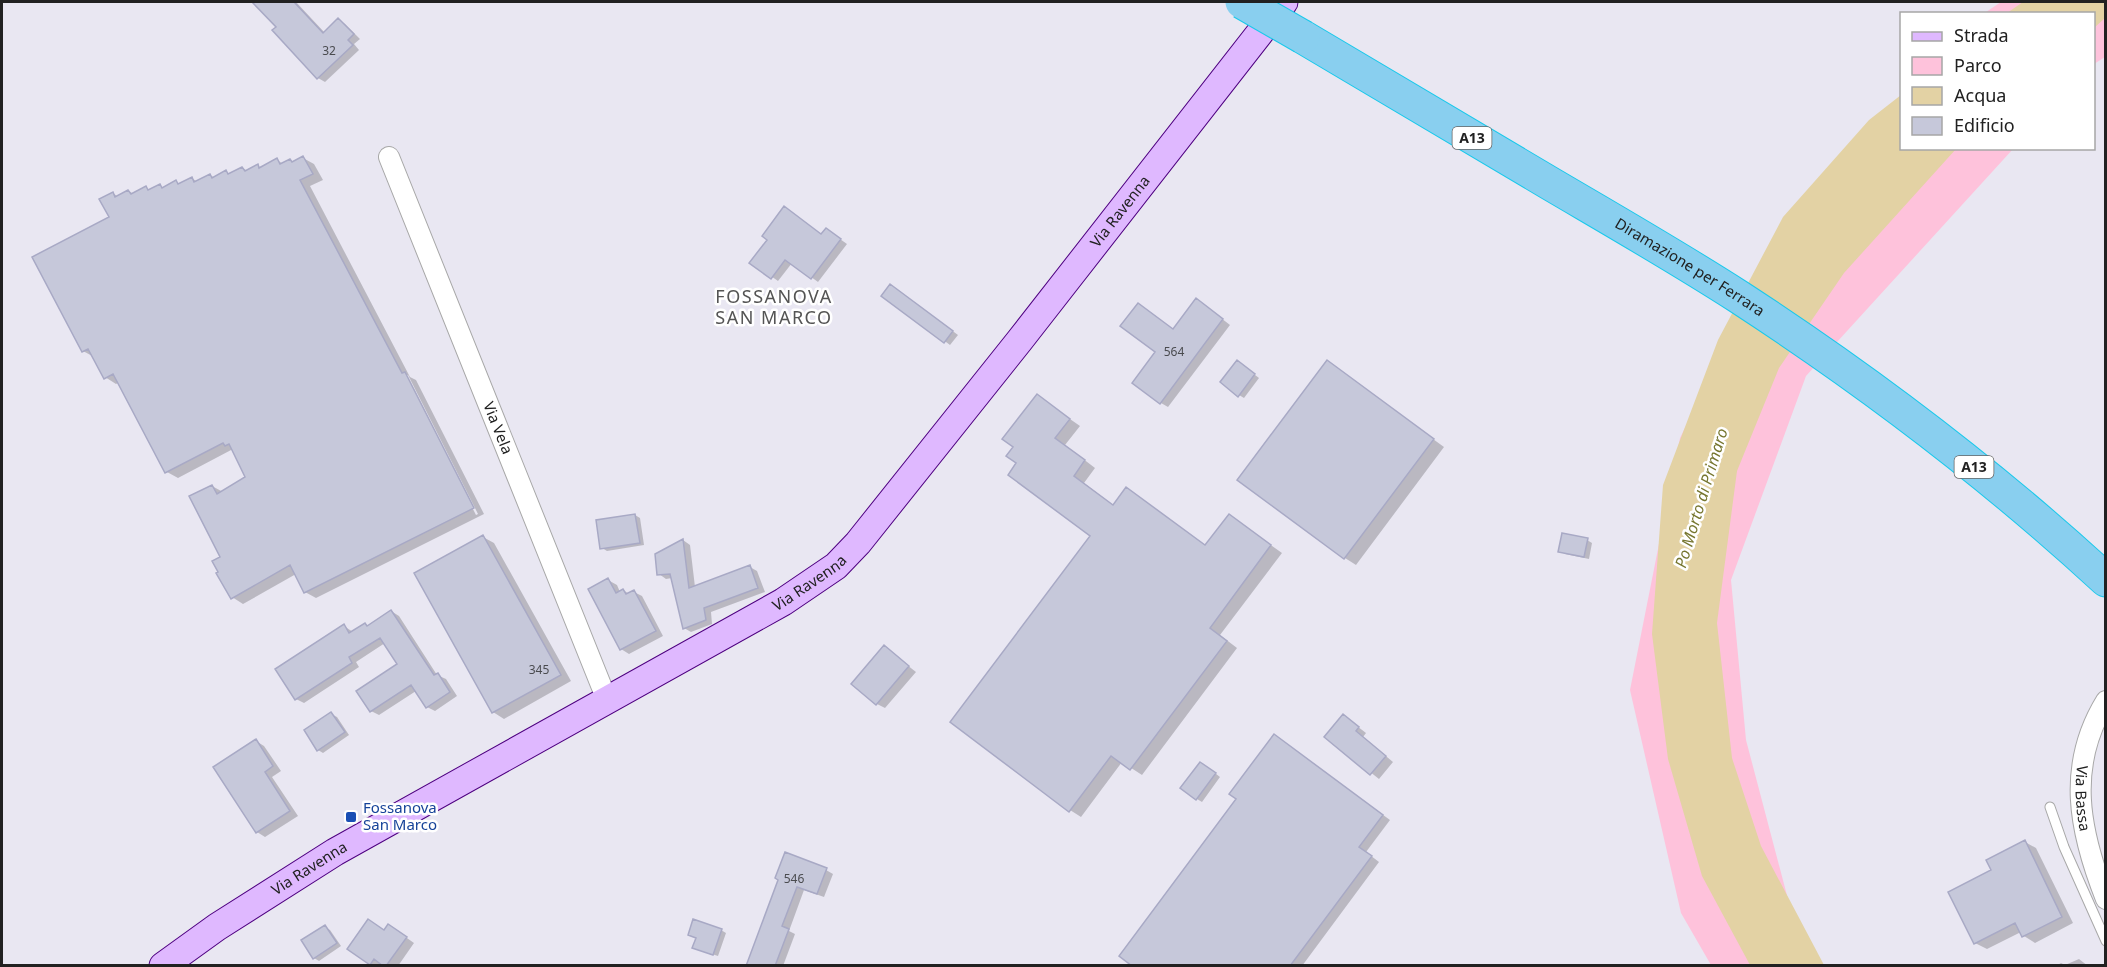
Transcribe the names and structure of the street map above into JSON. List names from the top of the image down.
{
  "streets": {
    "highway": ["A13", "Diramazione per Ferrara"],
    "main road": ["Via Ravenna"],
    "street": ["Via Vela", "Via Bassa"]
  },
  "crossings": [
    ["Via Ravenna", "Diramazione per Ferrara"],
    ["Via Ravenna", "Via Vela"]
  ],
  "districts": ["FOSSANOVA SAN MARCO"],
  "water": ["Po Morto di Primaro"],
  "places": {
    "transit": ["Fossanova San Marco"]
  },
  "house_numbers": [
    "32",
    "564",
    "345",
    "546"
  ],
  "legend": [
    "Strada",
    "Parco",
    "Acqua",
    "Edificio"
  ]
}
